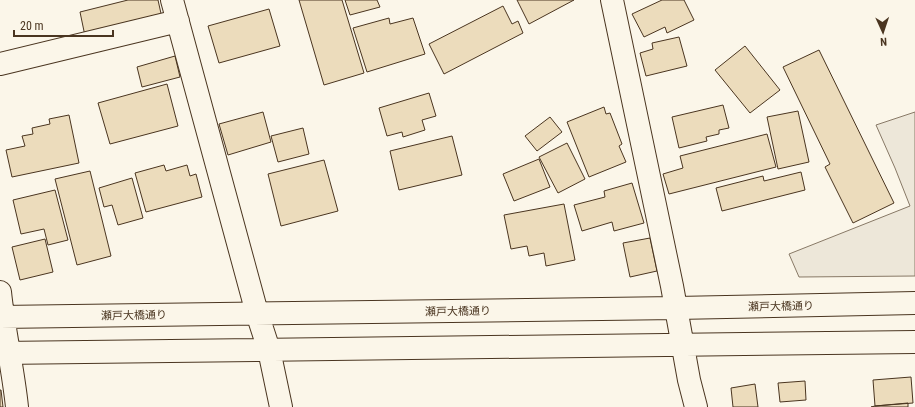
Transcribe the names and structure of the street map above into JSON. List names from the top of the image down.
{
  "streets": {
    "street": ["瀬戸大橋通り"]
  },
  "scale_bar": "20 m",
  "north": "bottom"
}
